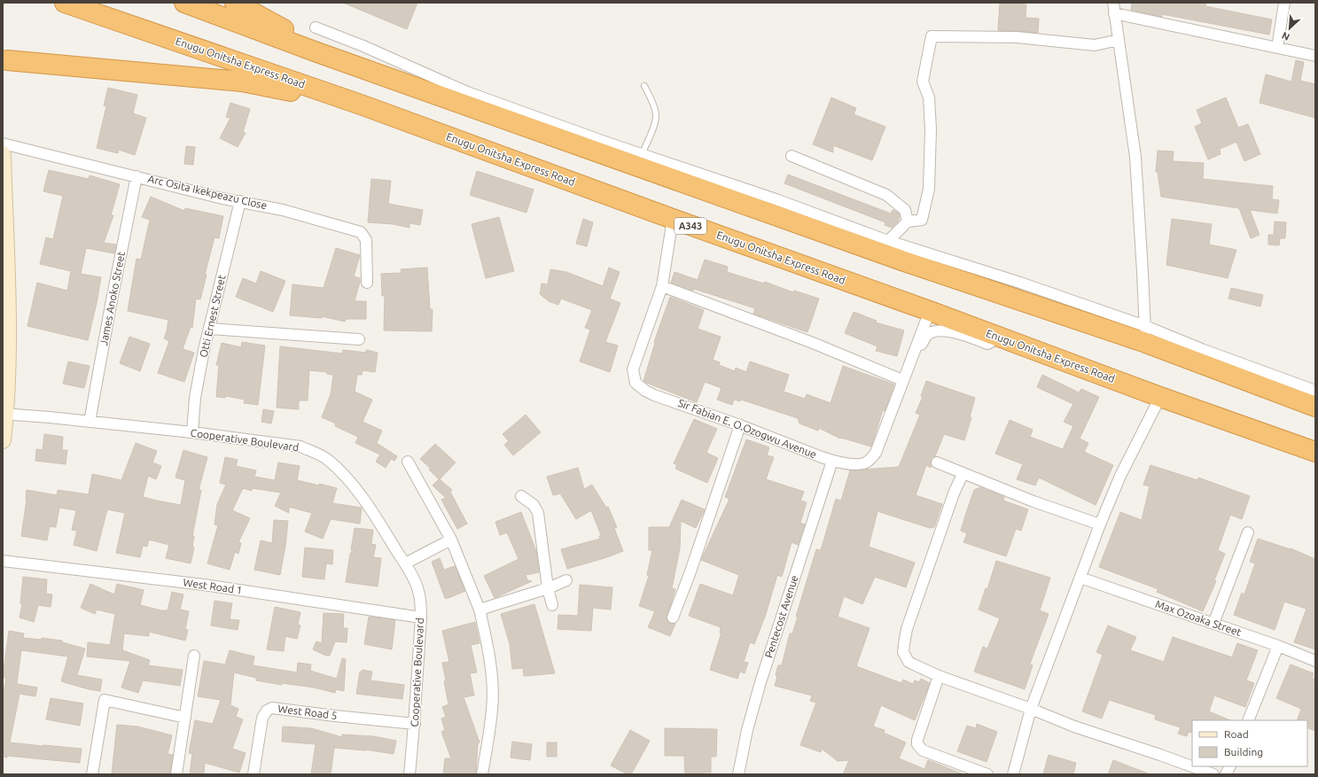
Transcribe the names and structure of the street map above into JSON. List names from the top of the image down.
{
  "streets": {
    "highway": ["Enugu Onitsha Express Road", "A343"],
    "street": [
      "Arc Osita Ikekpeazu Close",
      "James Anoko Street",
      "Otti Ernest Street",
      "Sir Fabian E. O.Ozogwu Avenue",
      "Cooperative Boulevard",
      "West Road 1",
      "Pentecost Avenue",
      "Max Ozoaka Street",
      "West Road 5"
    ]
  },
  "crossings": [
    ["Enugu Onitsha Express Road", "Sir Fabian E. O.Ozogwu Avenue"],
    ["Arc Osita Ikekpeazu Close", "James Anoko Street"],
    ["Arc Osita Ikekpeazu Close", "Otti Ernest Street"],
    ["James Anoko Street", "Cooperative Boulevard"],
    ["Otti Ernest Street", "Cooperative Boulevard"],
    ["Sir Fabian E. O.Ozogwu Avenue", "Pentecost Avenue"],
    ["Cooperative Boulevard", "West Road 1"],
    ["Cooperative Boulevard", "West Road 5"]
  ],
  "legend": ["Road", "Building"],
  "north": "bottom left"
}
